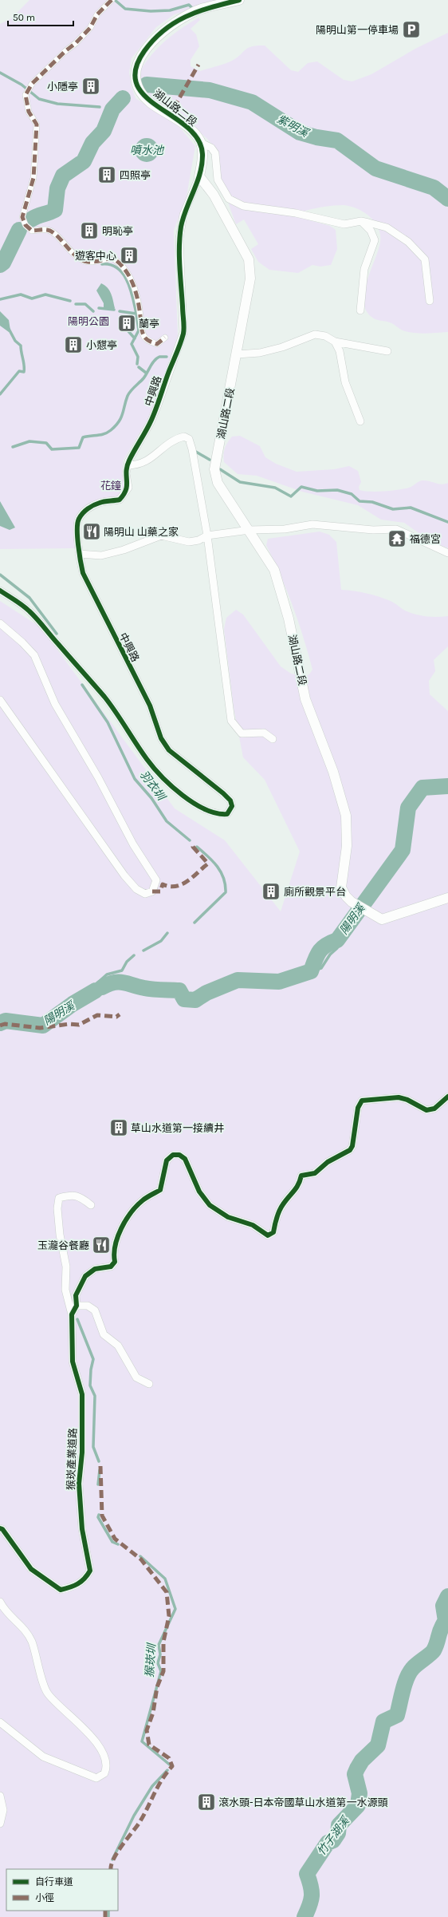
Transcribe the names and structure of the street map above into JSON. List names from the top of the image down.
{
  "streets": {
    "street": ["湖山路二段", "中興路", "猴崁產業道路"]
  },
  "crossings": [
    ["湖山路二段", "中興路"]
  ],
  "water": [
    "紫明溪",
    "噴水池",
    "羽衣圳",
    "陽明溪",
    "猴崁圳",
    "竹子湖溪"
  ],
  "parks": ["陽明公園", "花鐘"],
  "places": {
    "parking": ["陽明山第一停車場"],
    "building": [
      "小隱亭",
      "四照亭",
      "明恥亭",
      "遊客中心",
      "蘭亭",
      "小憇亭",
      "廁所觀景平台",
      "草山水道第一接續井",
      "滾水頭-日本帝國草山水道第一水源頭"
    ],
    "restaurant": ["陽明山 山藥之家", "玉瀧谷餐廳"],
    "temple": ["福德宮"]
  },
  "legend": ["自行車道", "小徑"],
  "scale_bar": "50 m"
}
